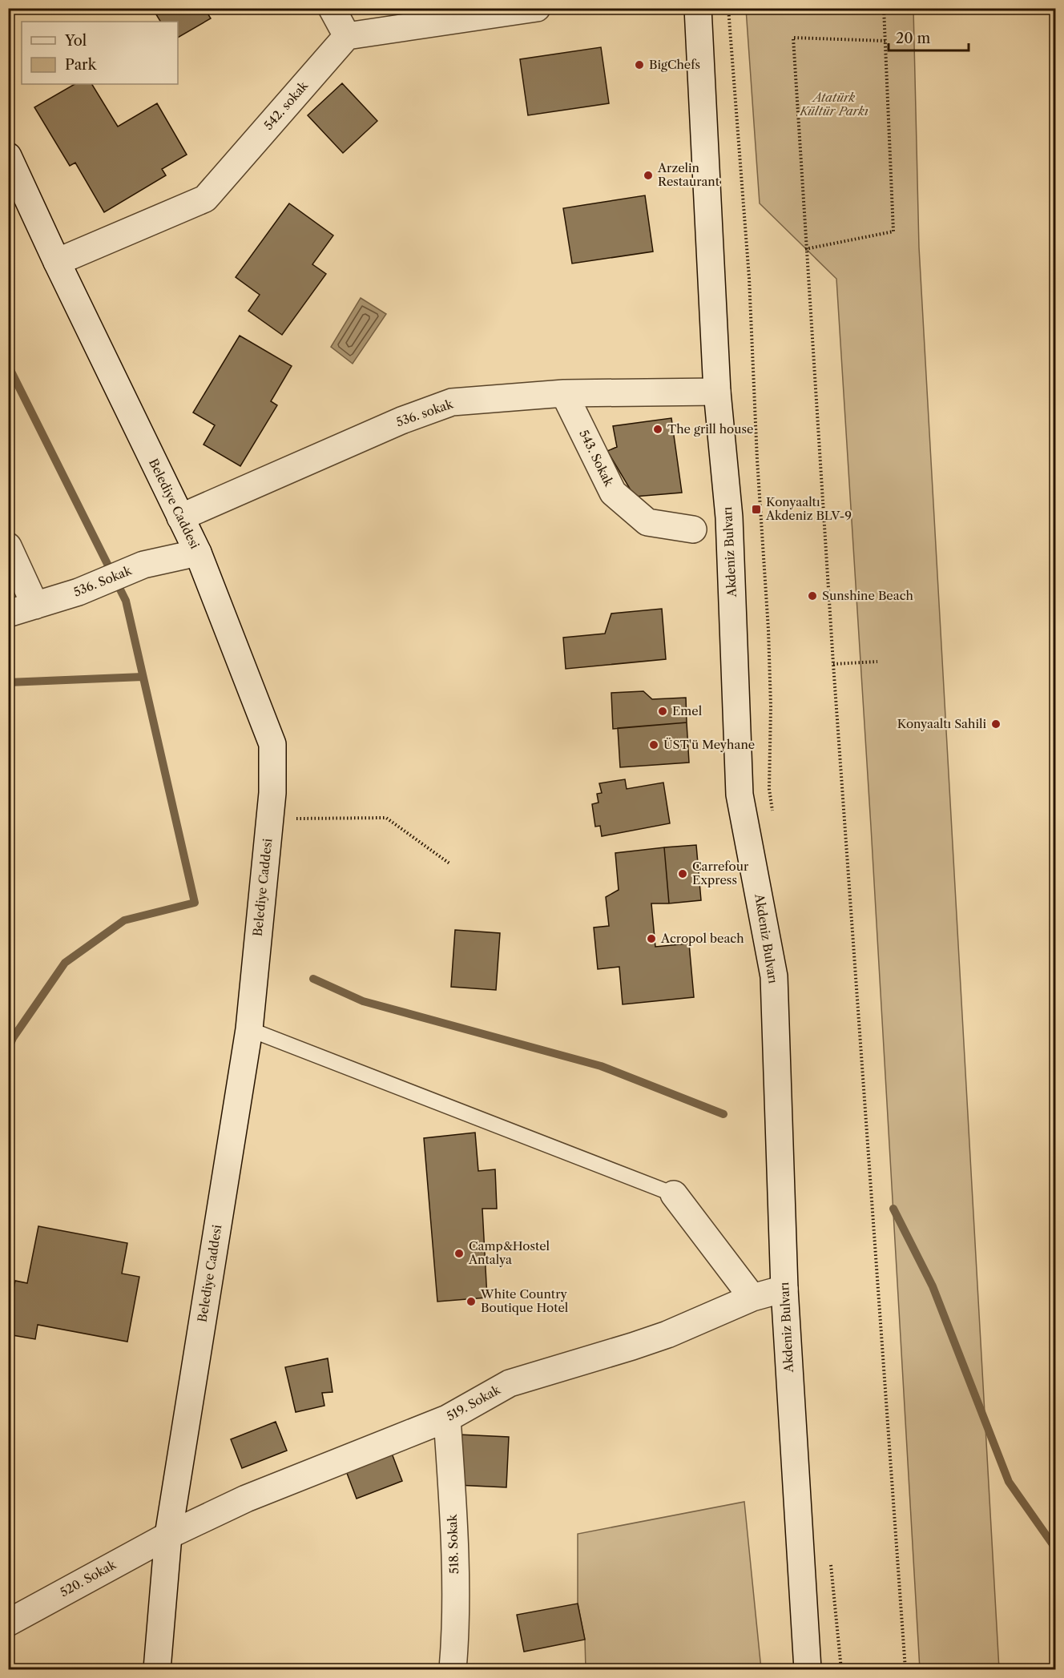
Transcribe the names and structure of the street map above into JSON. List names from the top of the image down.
{
  "streets": {
    "main road": [
      "542. sokak",
      "536. sokak",
      "543. Sokak",
      "Belediye Caddesi",
      "Akdeniz Bulvarı",
      "536. Sokak",
      "519. Sokak",
      "518. Sokak",
      "520. Sokak"
    ]
  },
  "crossings": [
    ["542. sokak", "Belediye Caddesi"],
    ["536. sokak", "543. Sokak"],
    ["536. sokak", "Belediye Caddesi"],
    ["536. sokak", "Akdeniz Bulvarı"],
    ["Belediye Caddesi", "536. Sokak"],
    ["Belediye Caddesi", "519. Sokak"],
    ["Belediye Caddesi", "520. Sokak"],
    ["Akdeniz Bulvarı", "519. Sokak"],
    ["519. Sokak", "518. Sokak"],
    ["519. Sokak", "520. Sokak"]
  ],
  "parks": ["Atatürk Kültür Parkı"],
  "places": {
    "other": [
      "BigChefs",
      "Arzelin Restaurant",
      "The grill house",
      "Sunshine Beach",
      "Emel",
      "Konyaaltı Sahili",
      "ÜST'ü Meyhane",
      "Carrefour Express",
      "Acropol beach",
      "Camp&Hostel Antalya",
      "White Country Boutique Hotel"
    ],
    "transit": ["Konyaaltı Akdeniz BLV-9"]
  },
  "legend": ["Yol", "Park"],
  "scale_bar": "20 m"
}
